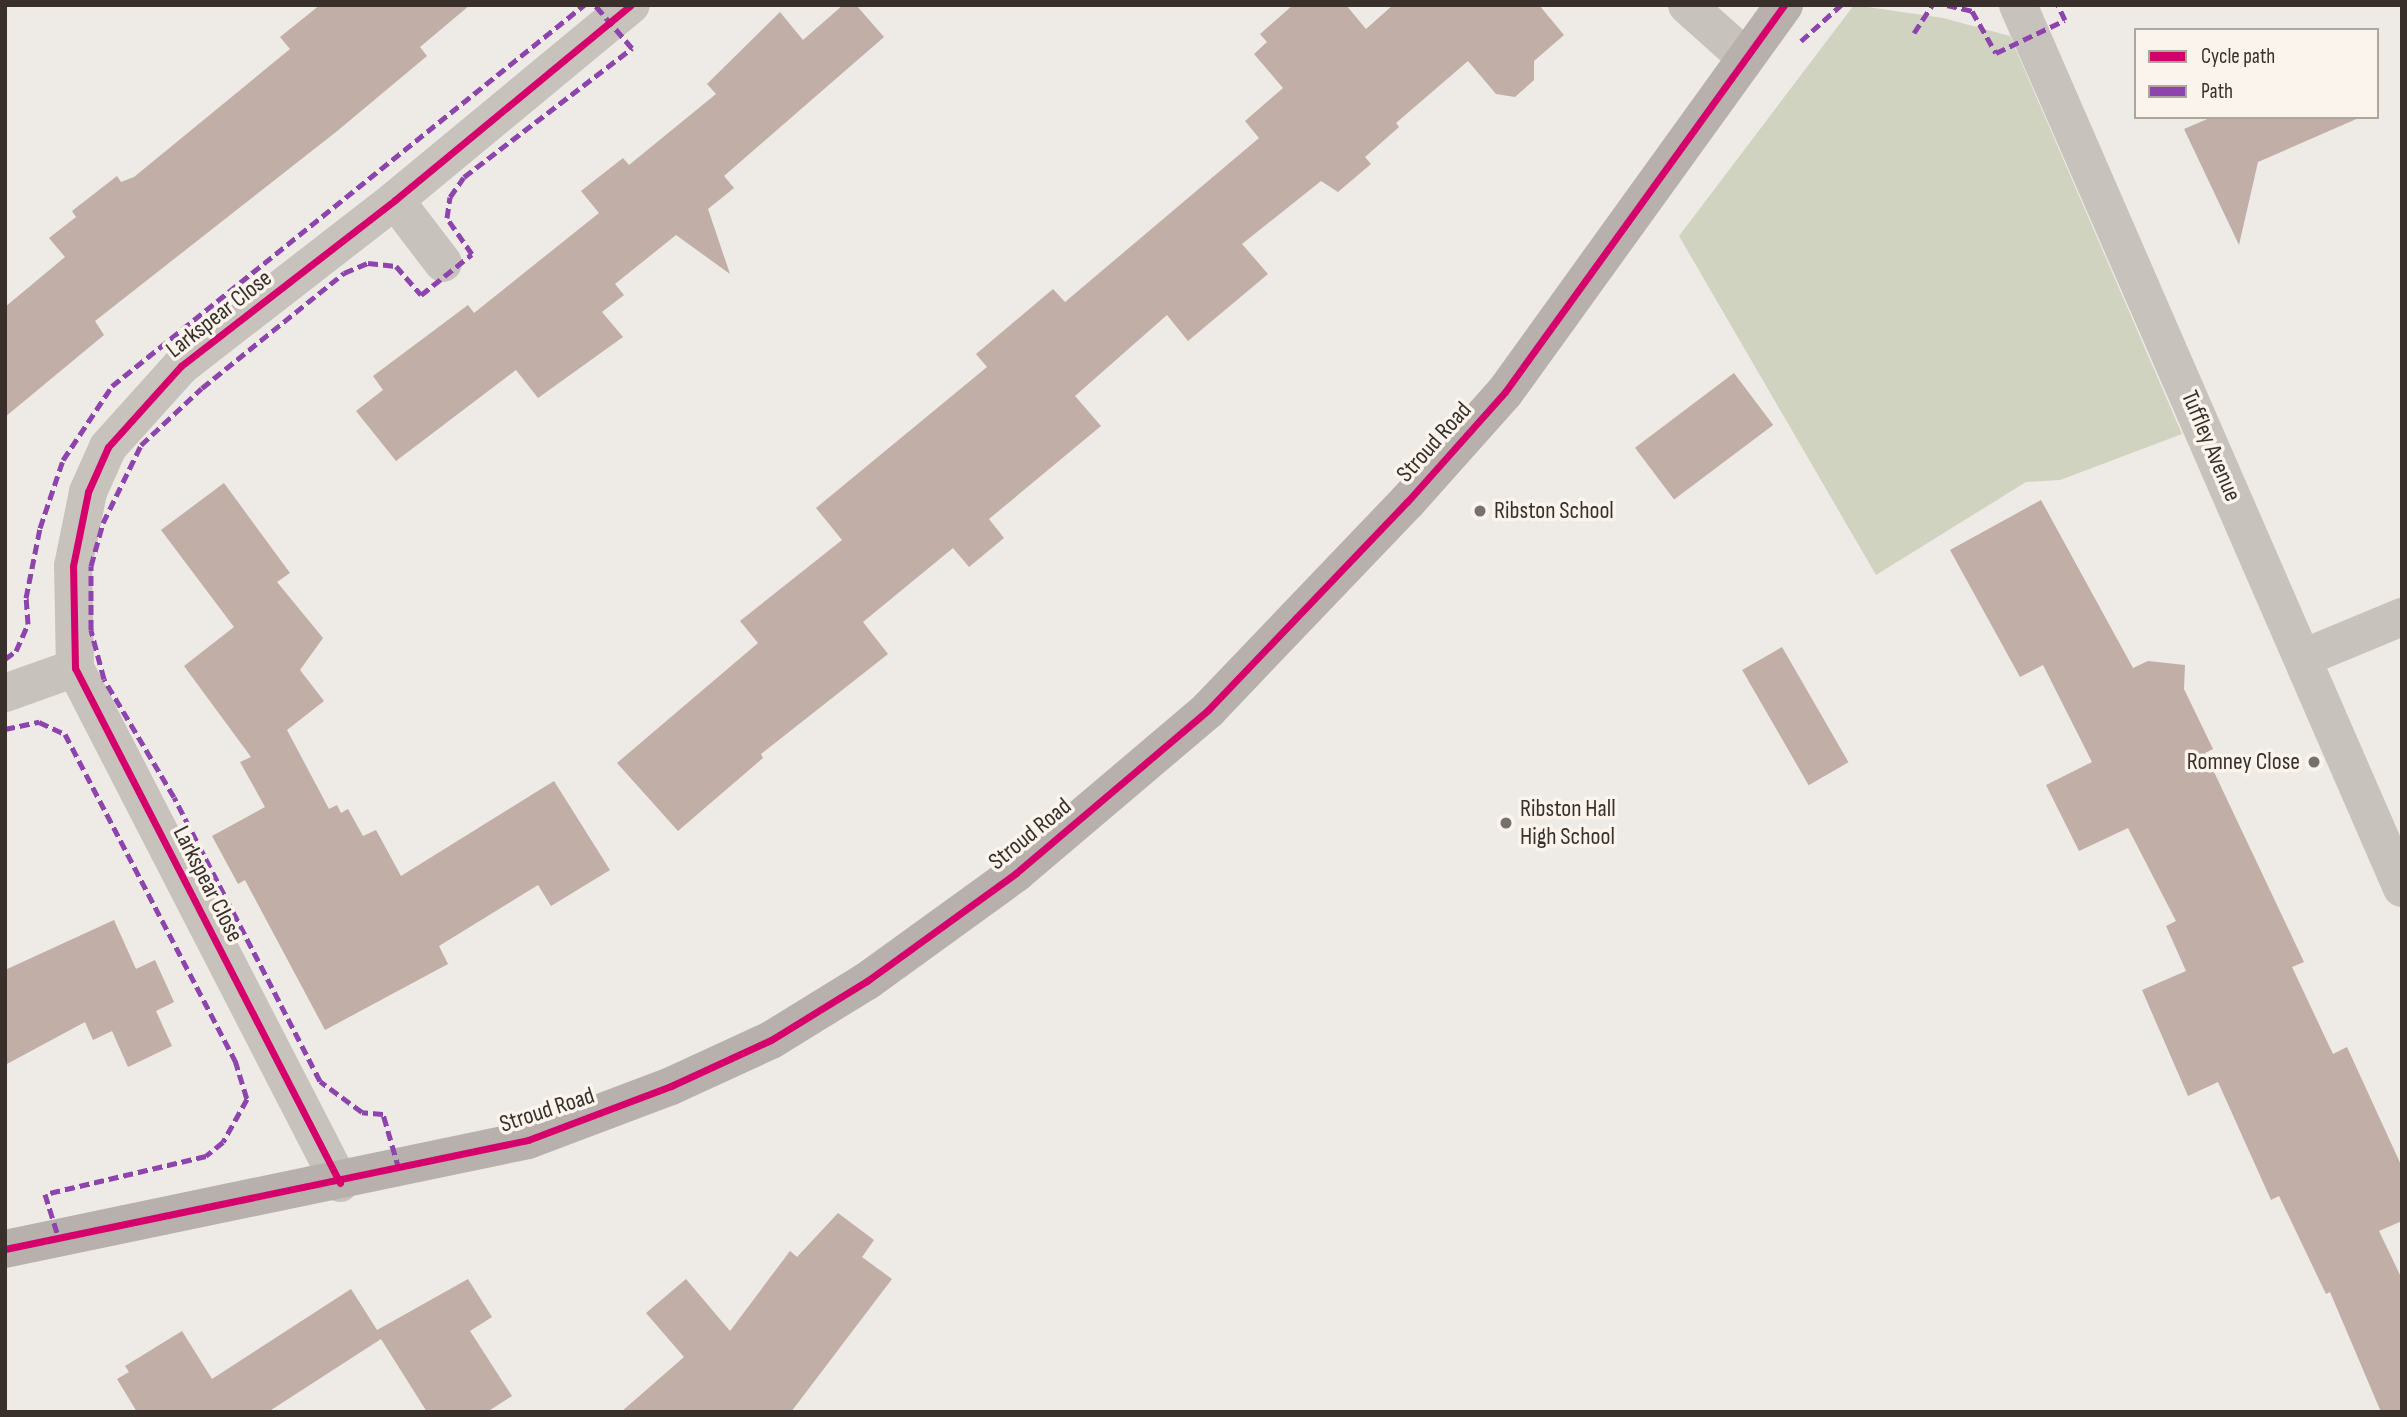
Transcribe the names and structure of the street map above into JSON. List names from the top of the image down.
{
  "streets": {
    "main road": ["Stroud Road"],
    "street": ["Larkspear Close", "Tuffley Avenue"]
  },
  "crossings": [
    ["Larkspear Close", "Stroud Road"]
  ],
  "places": ["Ribston School", "Romney Close", "Ribston Hall High School"],
  "legend": ["Cycle path", "Path"]
}
